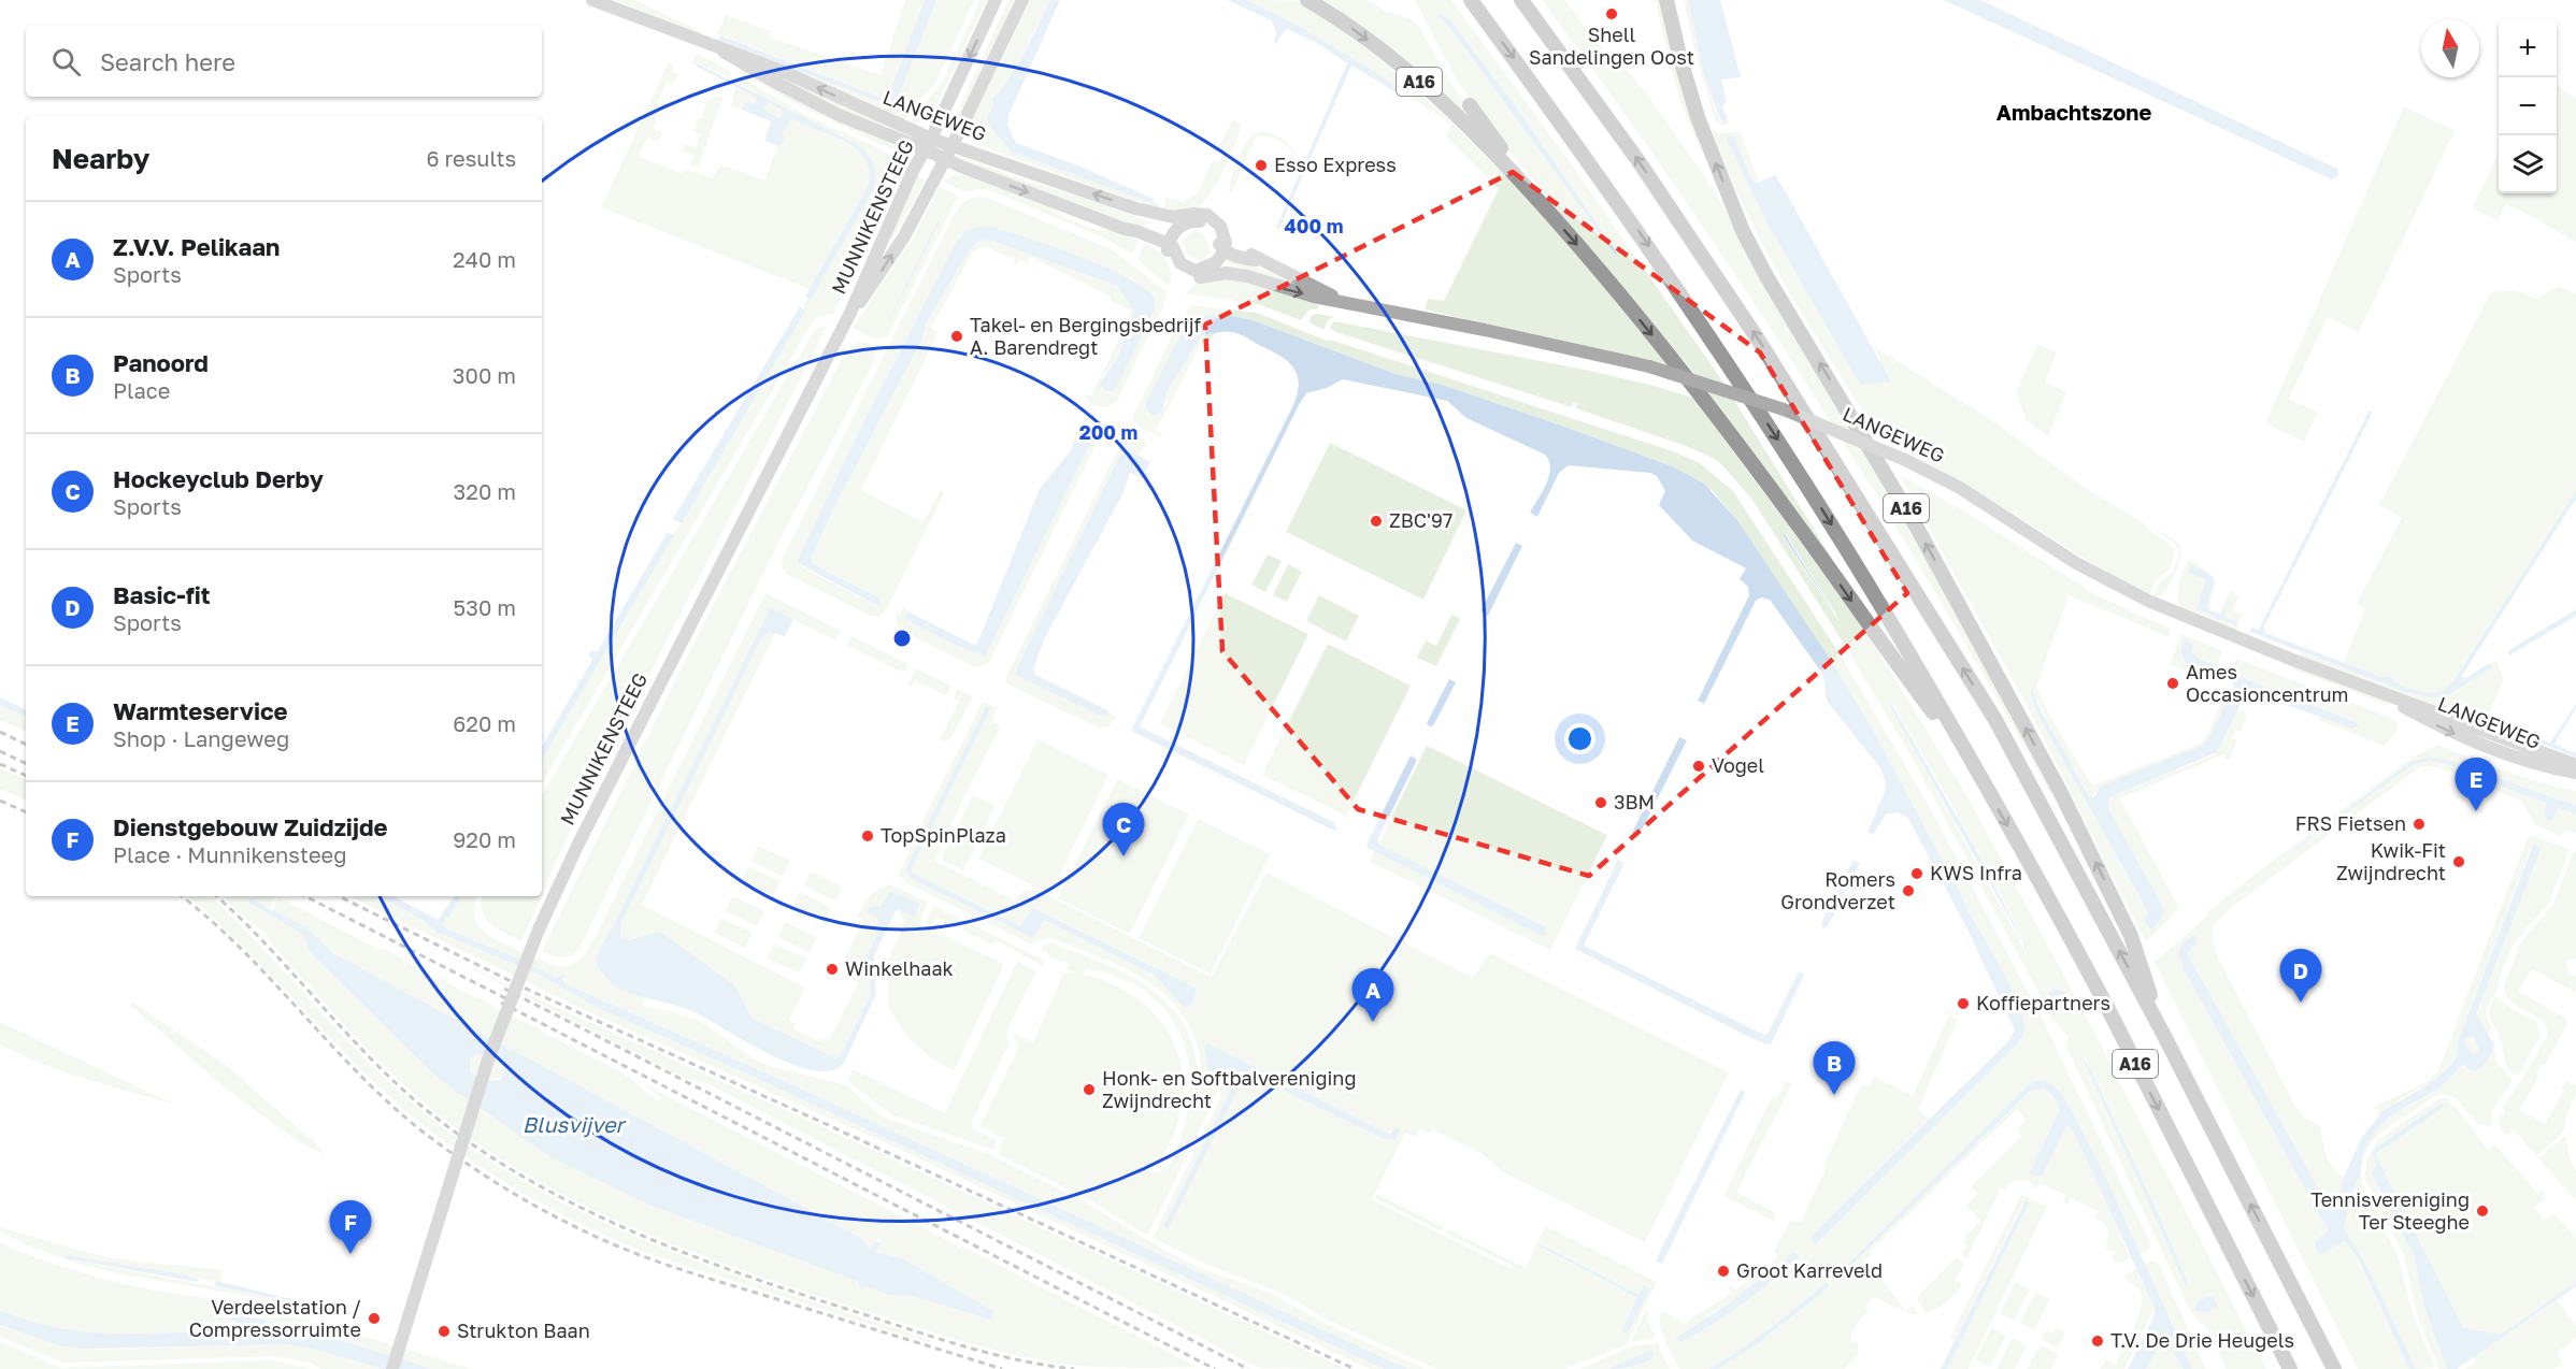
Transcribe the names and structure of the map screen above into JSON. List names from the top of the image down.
{
  "streets": {
    "highway": ["A16"],
    "main road": ["LANGEWEG", "MUNNIKENSTEEG"]
  },
  "crossings": [
    ["LANGEWEG", "MUNNIKENSTEEG"]
  ],
  "districts": ["Ambachtszone"],
  "water": ["Blusvijver"],
  "places": [
    "Shell Sandelingen Oost",
    "Esso Express",
    "Takel- en Bergingsbedrijf A. Barendregt",
    "ZBC'97",
    "Ames Occasioncentrum",
    "Vogel",
    "3BM",
    "FRS Fietsen",
    "TopSpinPlaza",
    "Kwik-Fit Zwijndrecht",
    "KWS Infra",
    "Romers Grondverzet",
    "Winkelhaak",
    "Koffiepartners",
    "Honk- en Softbalvereniging Zwijndrecht",
    "Tennisvereniging Ter Steeghe",
    "Groot Karreveld",
    "Verdeelstation / Compressorruimte",
    "Strukton Baan",
    "T.V. De Drie Heugels"
  ],
  "north": "top",
  "page": {
    "map_buttons": ["+", "−"],
    "search": "Search here",
    "heading": ["Nearby", "6 results"],
    "list": [
      {
        "mark": "A",
        "name": "Z.V.V. Pelikaan",
        "note": "Sports",
        "value": "240 m"
      },
      {
        "mark": "B",
        "name": "Panoord",
        "note": "Place",
        "value": "300 m"
      },
      {
        "mark": "C",
        "name": "Hockeyclub Derby",
        "note": "Sports",
        "value": "320 m"
      },
      {
        "mark": "D",
        "name": "Basic-fit",
        "note": "Sports",
        "value": "530 m"
      },
      {
        "mark": "E",
        "name": "Warmteservice",
        "note": "Shop · Langeweg",
        "value": "620 m"
      },
      {
        "mark": "F",
        "name": "Dienstgebouw Zuidzijde",
        "note": "Place · Munnikensteeg",
        "value": "920 m"
      }
    ],
    "pins": [
      "E",
      "C",
      "D",
      "A",
      "B",
      "F"
    ]
  },
  "rings": ["400 m", "200 m"]
}
